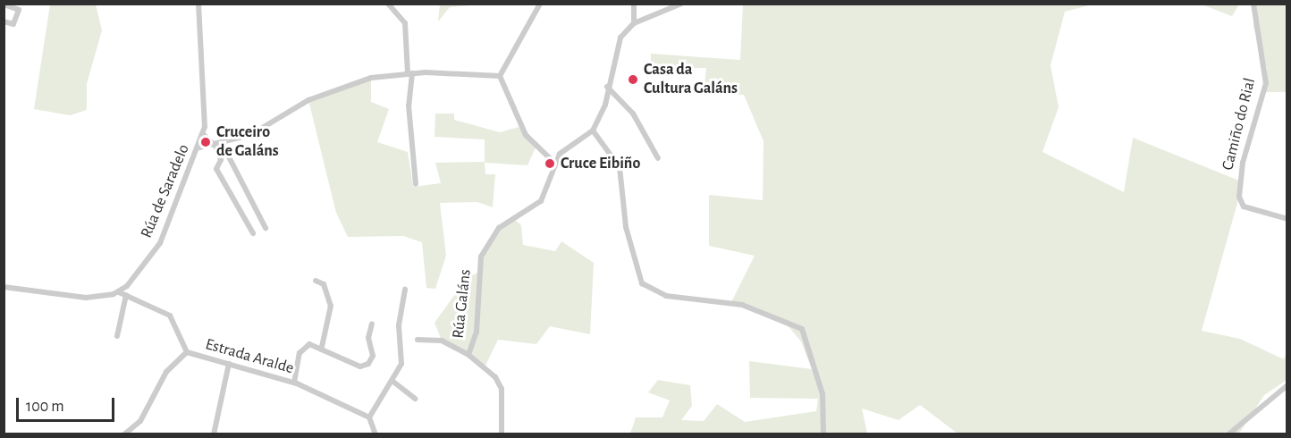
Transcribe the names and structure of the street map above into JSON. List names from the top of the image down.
{
  "streets": {
    "street": [
      "Camiño do Rial",
      "Rúa de Saradelo",
      "Rúa Galáns",
      "Estrada Aralde"
    ]
  },
  "crossings": [
    ["Rúa de Saradelo", "Estrada Aralde"]
  ],
  "places": ["Casa da Cultura Galáns", "Cruceiro de Galáns", "Cruce Eibiño"],
  "scale_bar": "100 m"
}
